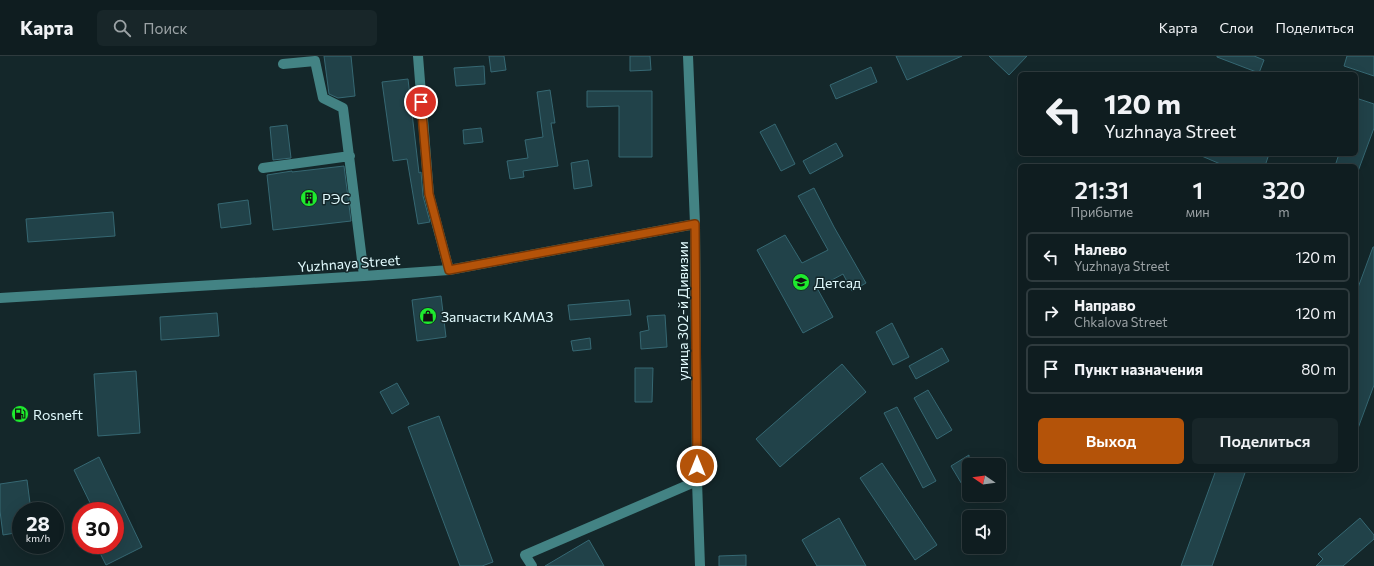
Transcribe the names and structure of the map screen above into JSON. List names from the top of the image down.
{
  "streets": {
    "street": ["Yuzhnaya Street", "улица 302-й Дивизии"]
  },
  "crossings": [
    ["Yuzhnaya Street", "улица 302-й Дивизии"]
  ],
  "places": {
    "building": ["РЭС"],
    "school or university": ["Детсад"],
    "shop": ["Запчасти КАМАЗ"],
    "fuel station": ["Rosneft"]
  },
  "north": "left",
  "page": {
    "header": "Карта",
    "search": "Поиск",
    "nav": ["Карта", "Слои", "Поделиться"],
    "turn": ["120 m", "Yuzhnaya Street"],
    "eta": [
      "21:31",
      "Прибытие",
      "1",
      "мин",
      "320",
      "m"
    ],
    "list": [
      {
        "name": "Налево",
        "note": "Yuzhnaya Street",
        "value": "120 m"
      },
      {
        "name": "Направо",
        "note": "Chkalova Street",
        "value": "120 m"
      },
      {
        "name": "Пункт назначения",
        "value": "80 m"
      }
    ],
    "buttons": ["Выход", "Поделиться"],
    "speed": "28 km/h",
    "limit": "30"
  }
}
